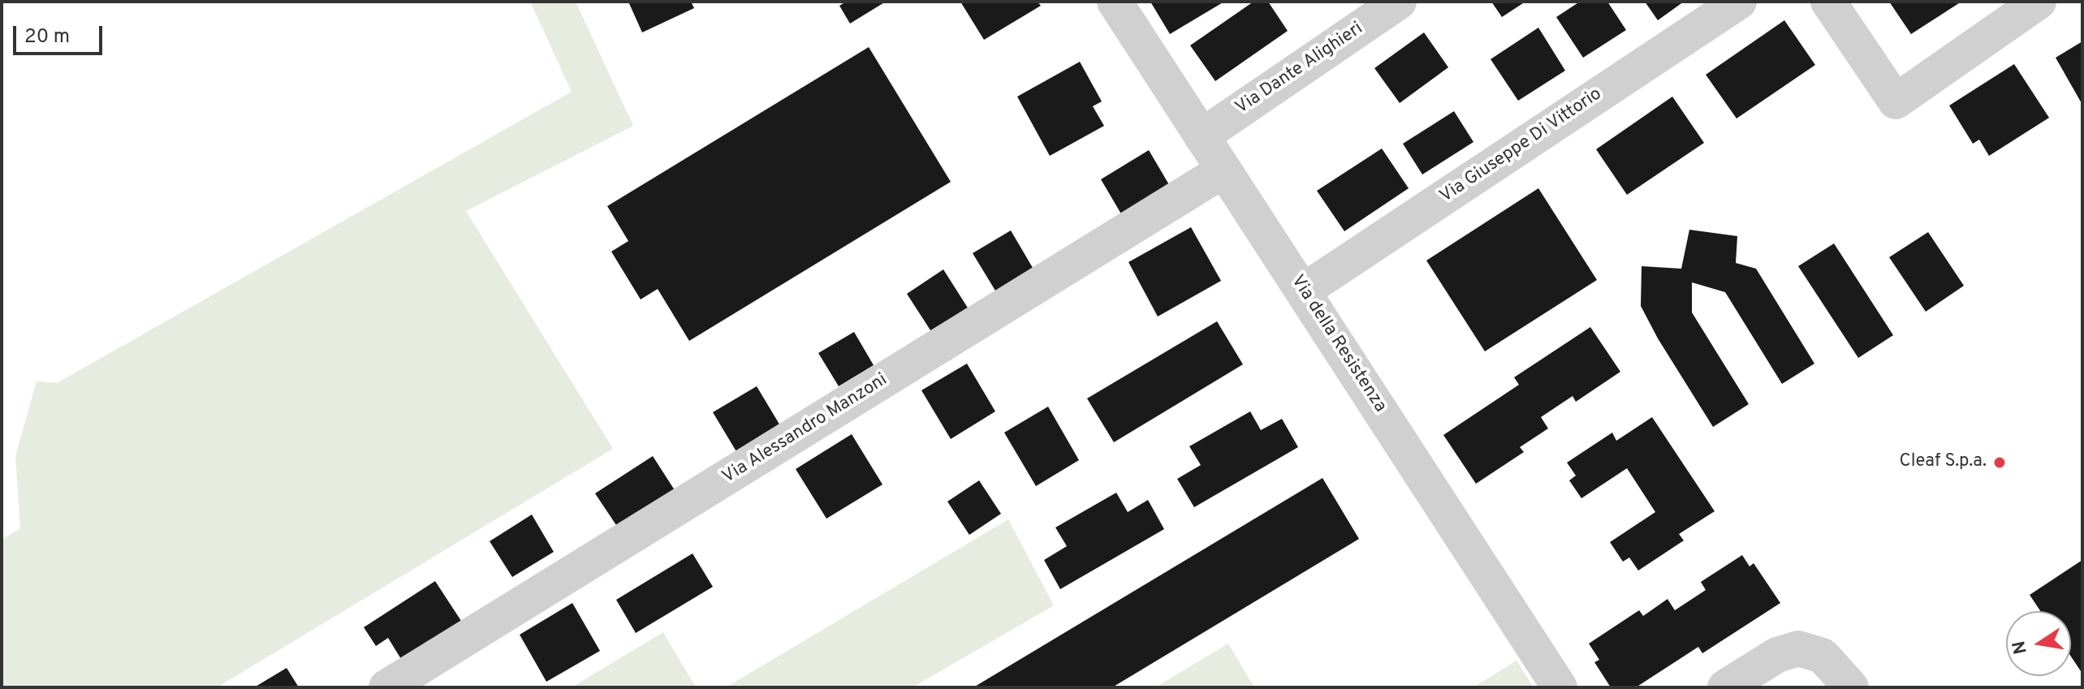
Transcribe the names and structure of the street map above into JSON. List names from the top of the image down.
{
  "streets": {
    "street": [
      "Via Dante Alighieri",
      "Via Giuseppe Di Vittorio",
      "Via della Resistenza",
      "Via Alessandro Manzoni"
    ]
  },
  "crossings": [
    ["Via Dante Alighieri", "Via della Resistenza"],
    ["Via Giuseppe Di Vittorio", "Via della Resistenza"],
    ["Via della Resistenza", "Via Alessandro Manzoni"]
  ],
  "places": ["Cleaf S.p.a."],
  "scale_bar": "20 m",
  "north": "left"
}
